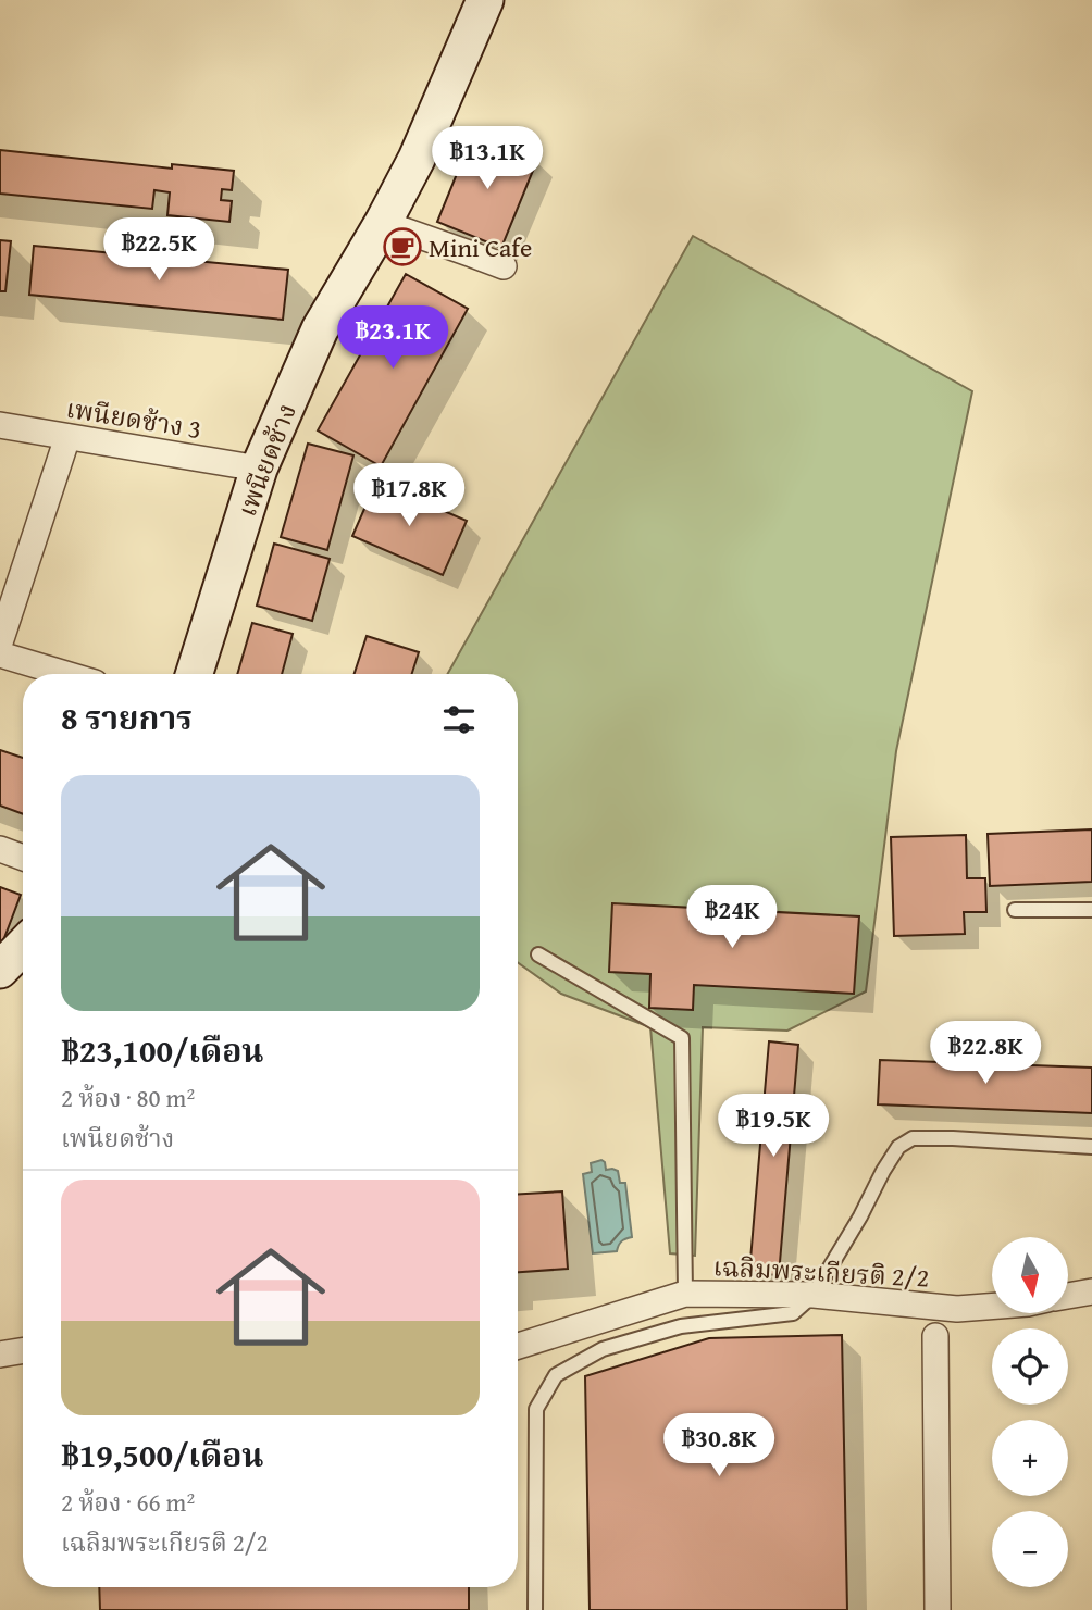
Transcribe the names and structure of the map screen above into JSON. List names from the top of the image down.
{
  "streets": {
    "street": ["เพนียดช้าง 3", "เพนียดช้าง", "เฉลิมพระเกียรติ 2/2"]
  },
  "crossings": [
    ["เพนียดช้าง 3", "เพนียดช้าง"]
  ],
  "places": {
    "cafe": ["Mini Cafe"]
  },
  "north": "bottom",
  "page": {
    "price": [
      "฿13.1K",
      "฿22.5K",
      "฿23.1K",
      "฿17.8K",
      "฿24K",
      "฿22.8K",
      "฿19.5K",
      "฿30.8K"
    ],
    "heading": "8 รายการ",
    "list": [
      {
        "name": "฿23,100/เดือน",
        "note": "2 ห้อง · 80 m² · เพนียดช้าง"
      },
      {
        "name": "฿19,500/เดือน",
        "note": "2 ห้อง · 66 m² · เฉลิมพระเกียรติ 2/2"
      }
    ],
    "map_buttons": ["+", "−"]
  }
}
